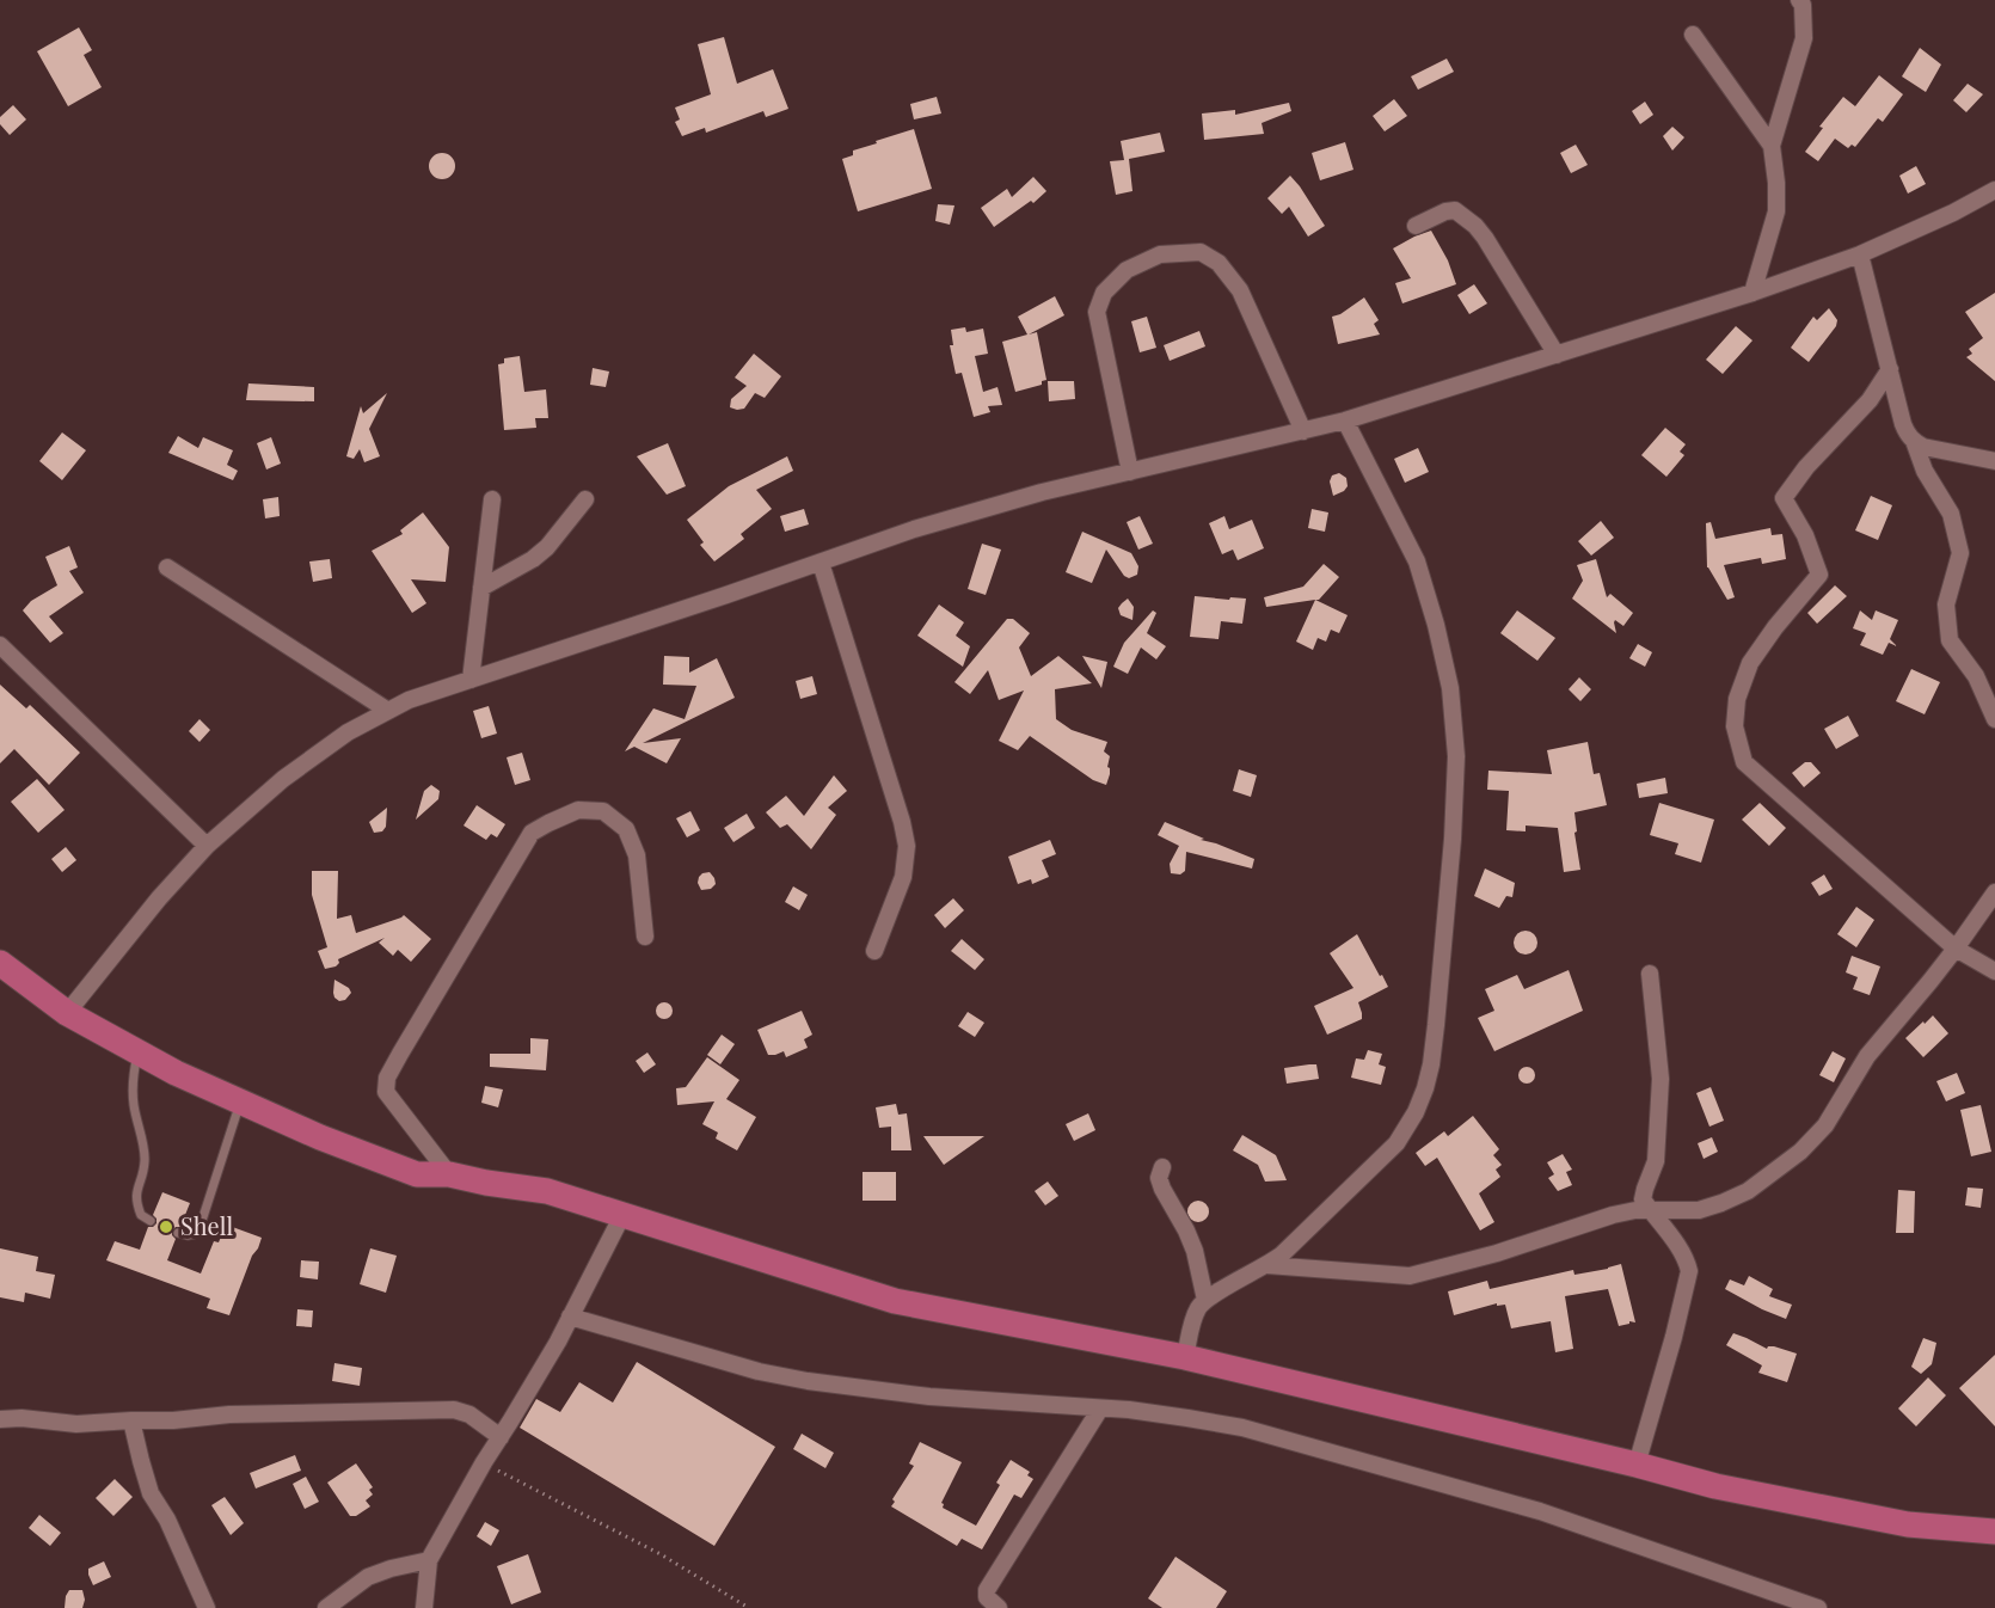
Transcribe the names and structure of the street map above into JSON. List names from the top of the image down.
{
  "places": ["Shell"]
}
